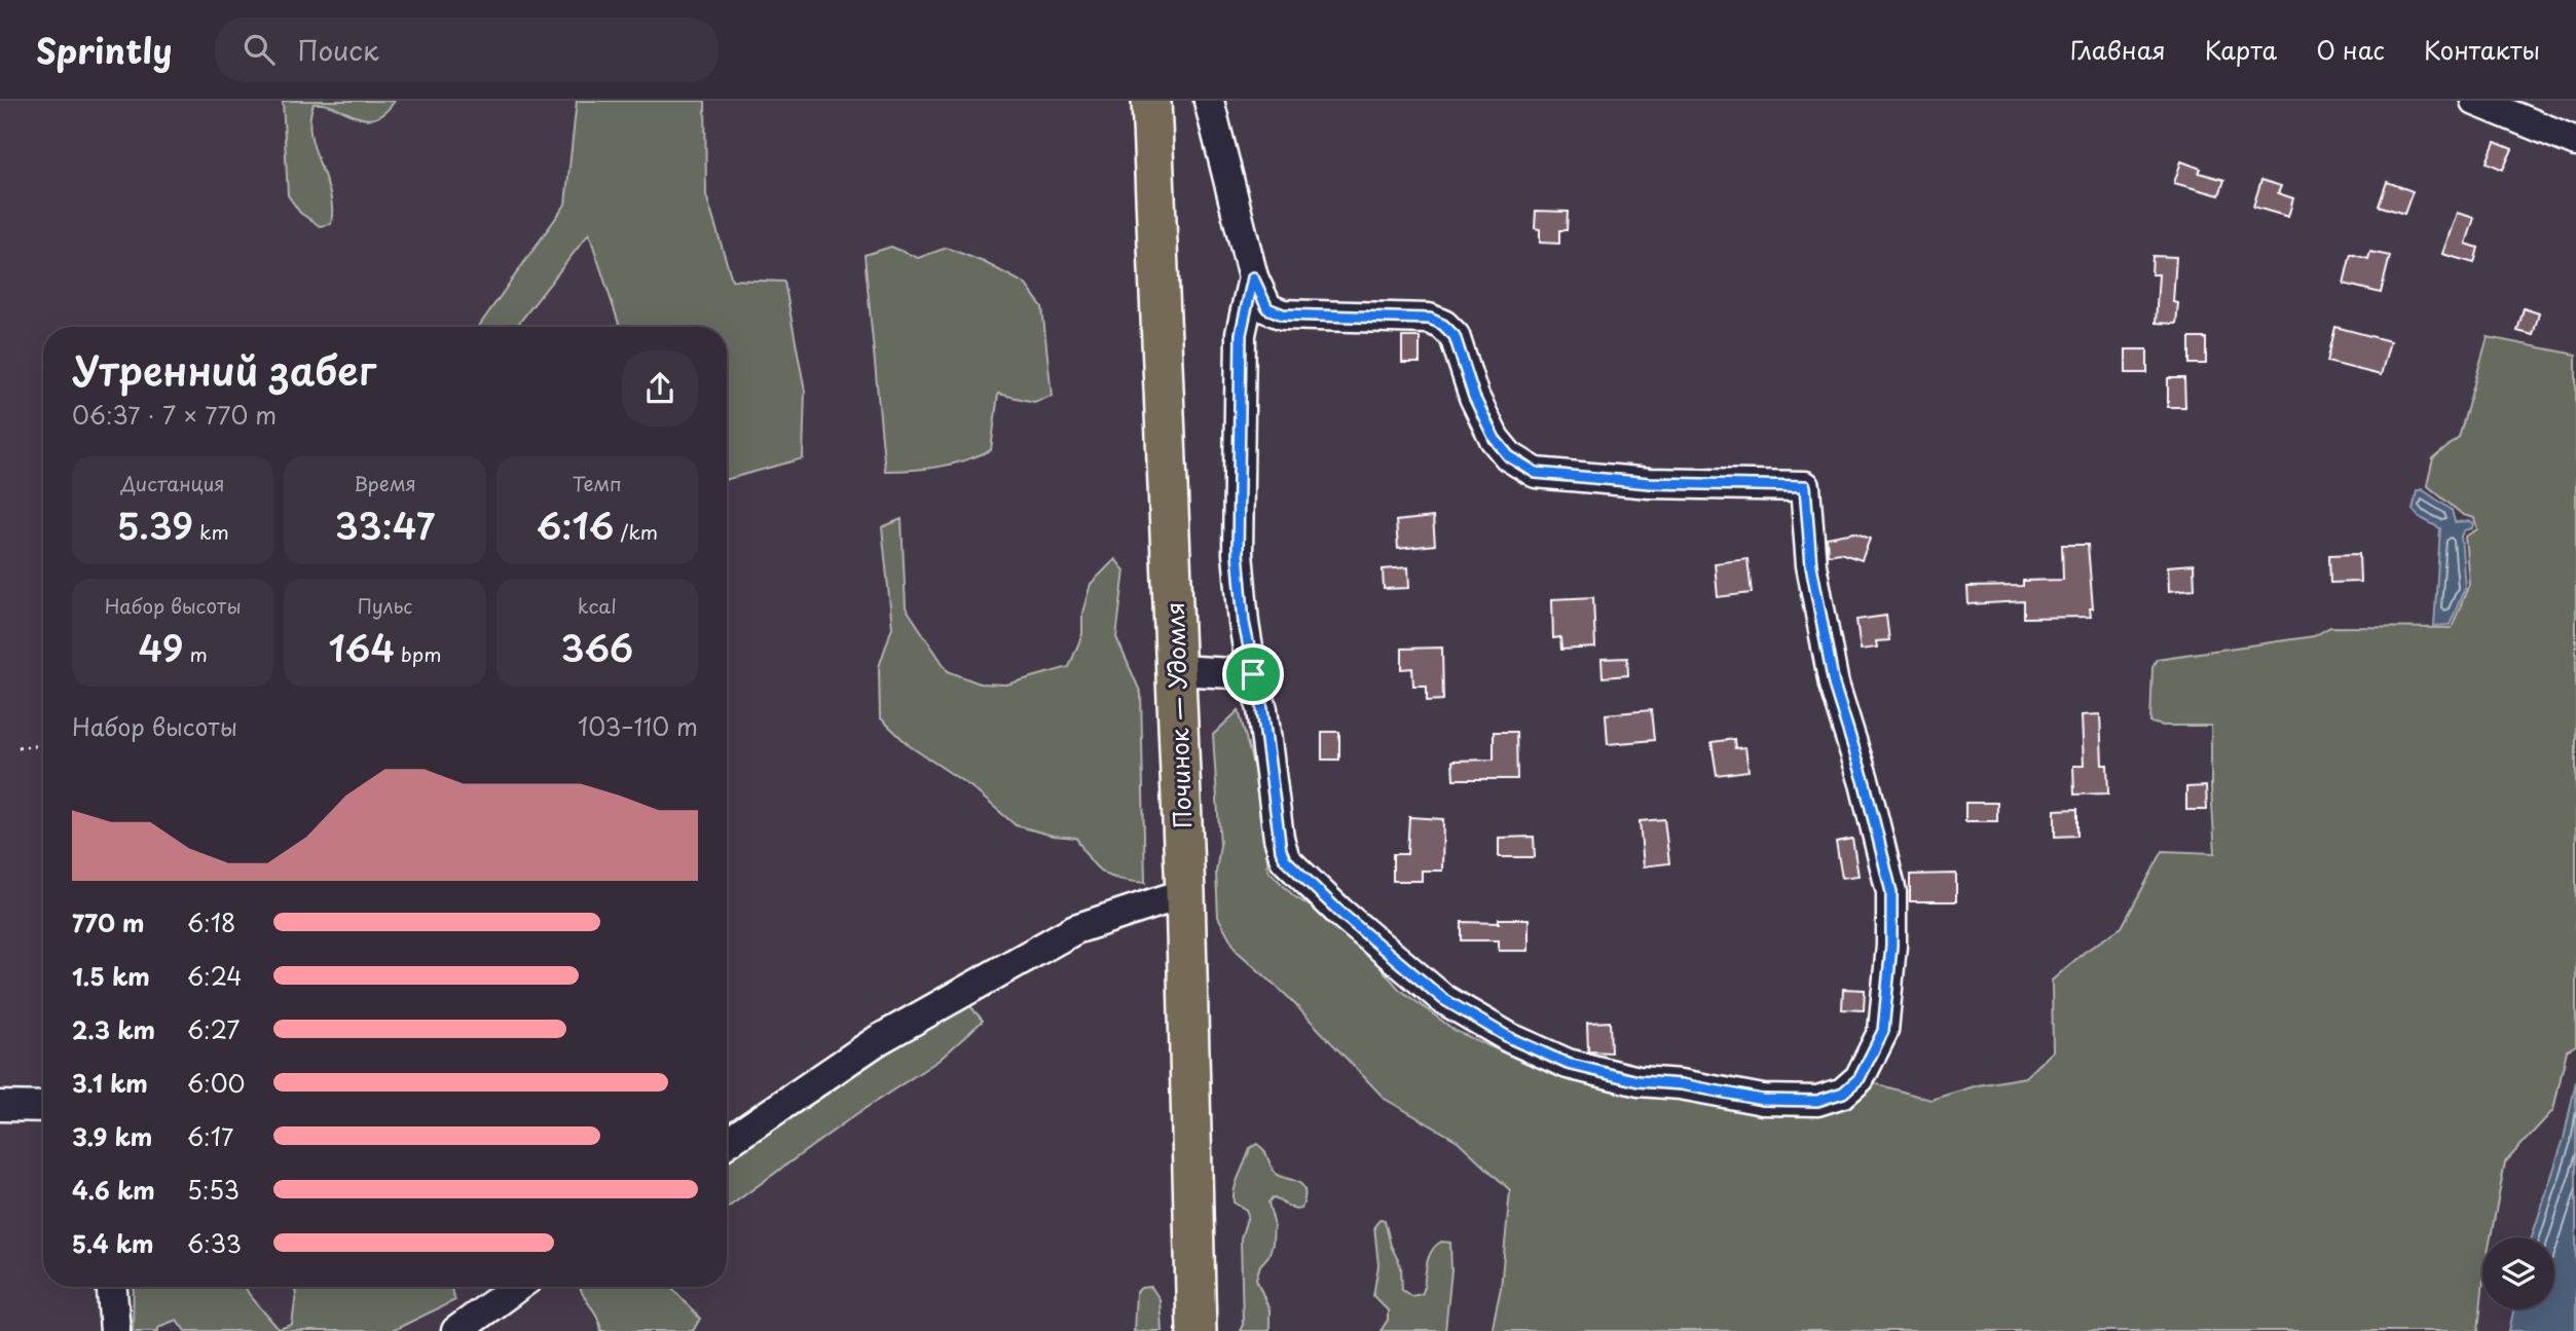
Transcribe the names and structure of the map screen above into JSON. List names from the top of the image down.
{
  "streets": {
    "main road": ["Починок — Удомля"]
  },
  "page": {
    "header": "Sprintly",
    "search": "Поиск",
    "nav": [
      "Главная",
      "Карта",
      "О нас",
      "Контакты"
    ],
    "heading": ["Утренний забег", "06:37 · 7 × 770 m"],
    "stats": [
      ["Дистанция", "5.39 km"],
      ["Время", "33:47"],
      ["Темп", "6:16 /km"],
      ["Набор высоты", "49 m"],
      ["Пульс", "164 bpm"],
      ["kcal", "366"]
    ],
    "chart": ["Набор высоты", "103–110 m"],
    "list": [
      {
        "name": "770 m",
        "note": "6:18"
      },
      {
        "name": "1.5 km",
        "note": "6:24"
      },
      {
        "name": "2.3 km",
        "note": "6:27"
      },
      {
        "name": "3.1 km",
        "note": "6:00"
      },
      {
        "name": "3.9 km",
        "note": "6:17"
      },
      {
        "name": "4.6 km",
        "note": "5:53"
      },
      {
        "name": "5.4 km",
        "note": "6:33"
      }
    ]
  }
}
